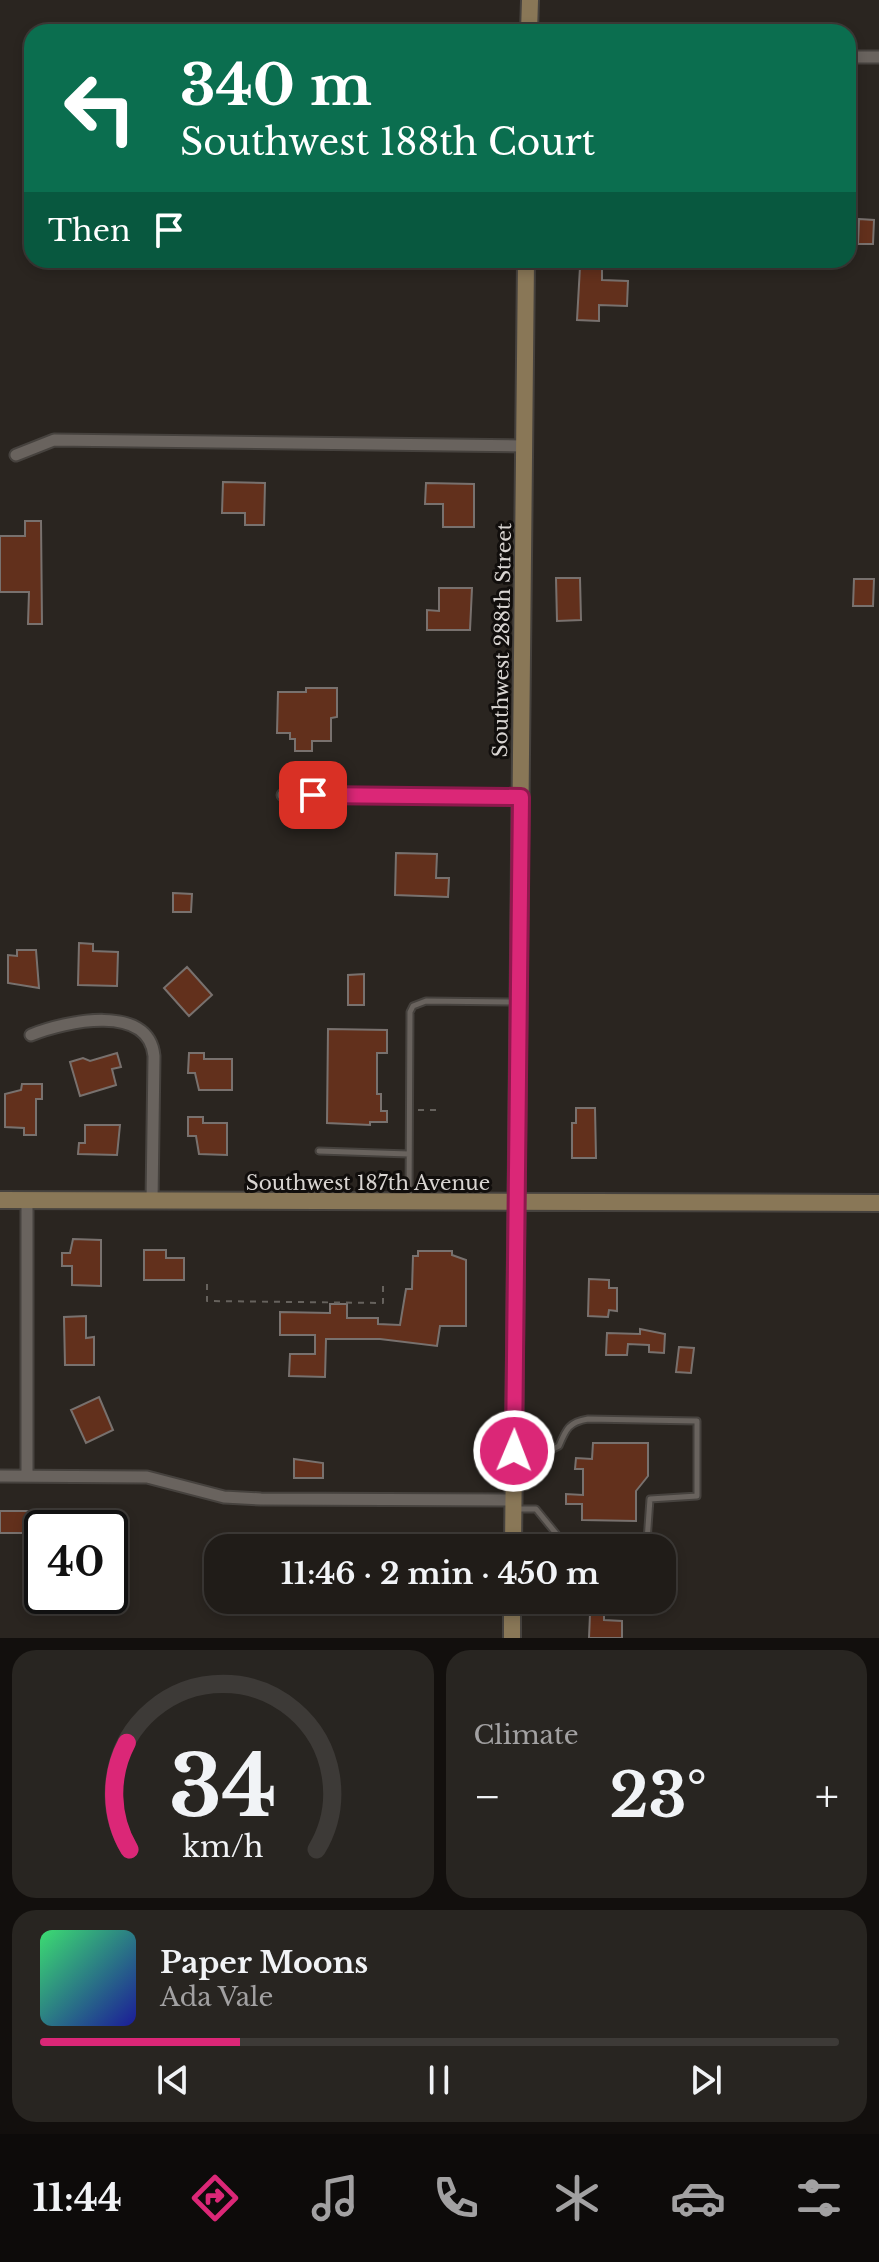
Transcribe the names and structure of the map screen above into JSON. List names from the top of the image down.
{
  "streets": {
    "street": ["Southwest 288th Street", "Southwest 187th Avenue"]
  },
  "crossings": [
    ["Southwest 288th Street", "Southwest 187th Avenue"]
  ],
  "page": {
    "turn": ["340 m", "Southwest 188th Court"],
    "then": "Then",
    "limit": "40",
    "trip": "11:46 · 2 min · 450 m",
    "tile": "Climate",
    "heat": ["−", "23°", "+"],
    "song": ["Paper Moons", "Ada Vale"],
    "tabs": "11:44",
    "gauge": ["34", "km/h"]
  }
}
